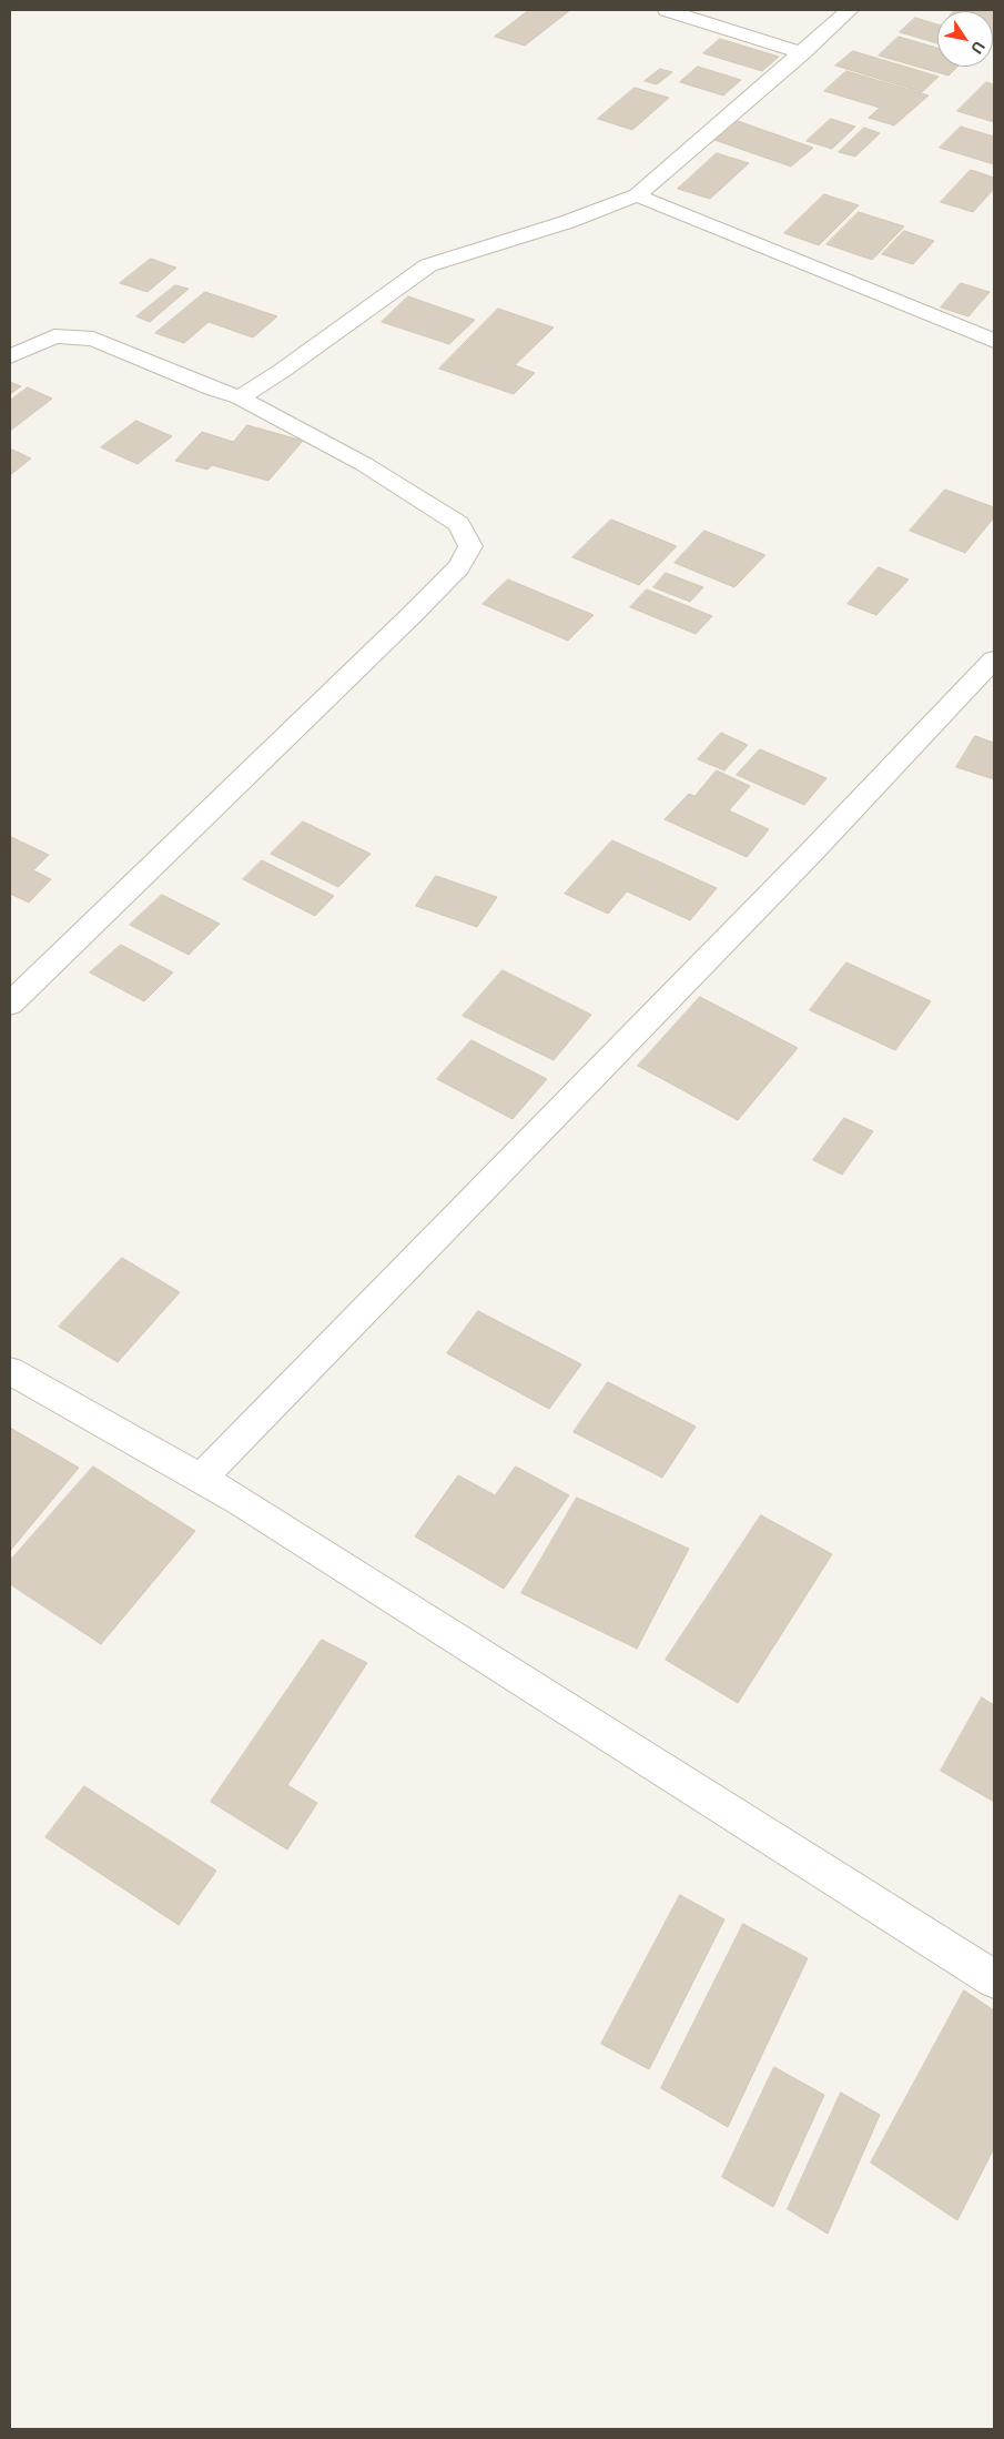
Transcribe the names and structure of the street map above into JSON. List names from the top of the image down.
{
  "north": "bottom right"
}
